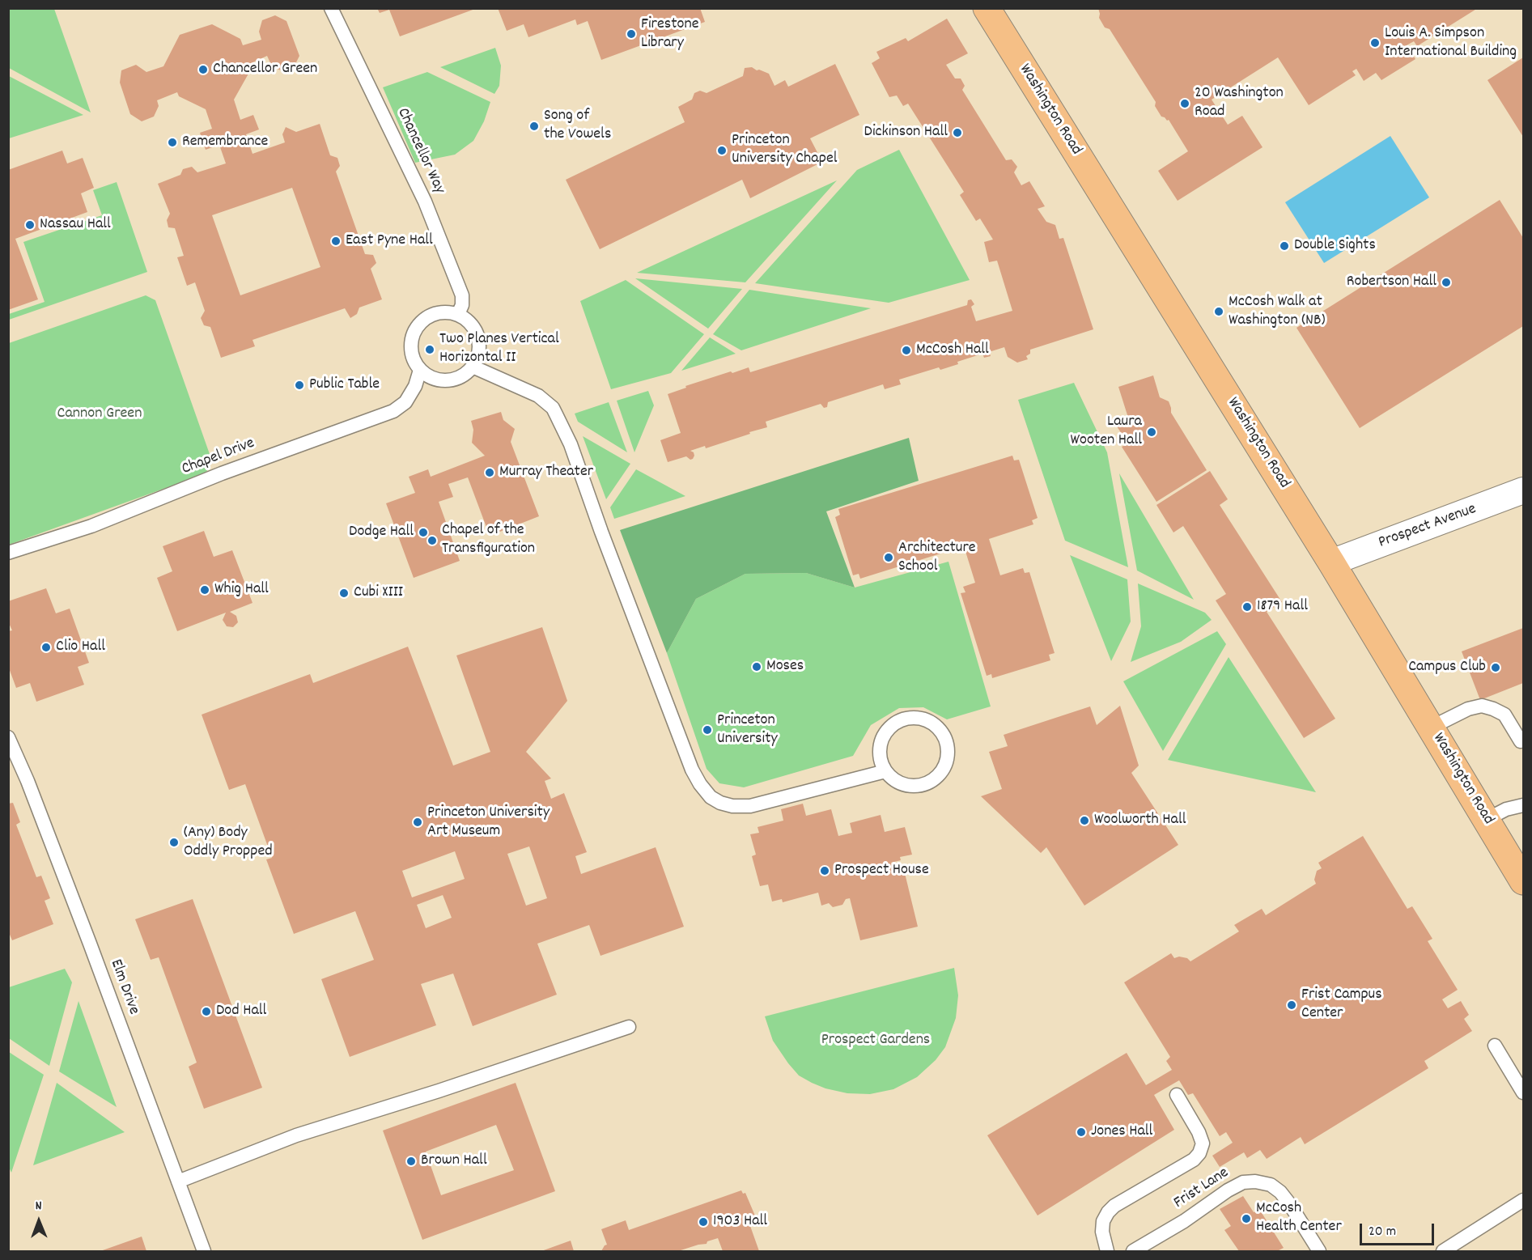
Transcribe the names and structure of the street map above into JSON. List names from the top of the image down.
{
  "streets": {
    "main road": ["Washington Road"],
    "street": ["Prospect Avenue"],
    "lane": [
      "Chancellor Way",
      "Chapel Drive",
      "Elm Drive",
      "Frist Lane"
    ]
  },
  "crossings": [
    ["Washington Road", "Prospect Avenue"],
    ["Chancellor Way", "Chapel Drive"]
  ],
  "parks": ["Cannon Green", "Prospect Gardens"],
  "places": [
    "Firestone Library",
    "Louis A. Simpson International Building",
    "Chancellor Green",
    "20 Washington Road",
    "Song of the Vowels",
    "Dickinson Hall",
    "Remembrance",
    "Princeton University Chapel",
    "Nassau Hall",
    "East Pyne Hall",
    "Double Sights",
    "Robertson Hall",
    "McCosh Walk at Washington (NB)",
    "Two Planes Vertical Horizontal II",
    "McCosh Hall",
    "Public Table",
    "Laura Wooten Hall",
    "Murray Theater",
    "Dodge Hall",
    "Chapel of the Transfiguration",
    "Architecture School",
    "Whig Hall",
    "Cubi XIII",
    "1879 Hall",
    "Clio Hall",
    "Moses",
    "Campus Club",
    "Princeton University",
    "Woolworth Hall",
    "Princeton University Art Museum",
    "(Any) Body Oddly Propped",
    "Prospect House",
    "Frist Campus Center",
    "Dod Hall",
    "Jones Hall",
    "Brown Hall",
    "McCosh Health Center",
    "1903 Hall"
  ],
  "scale_bar": "20 m",
  "north": "top"
}
